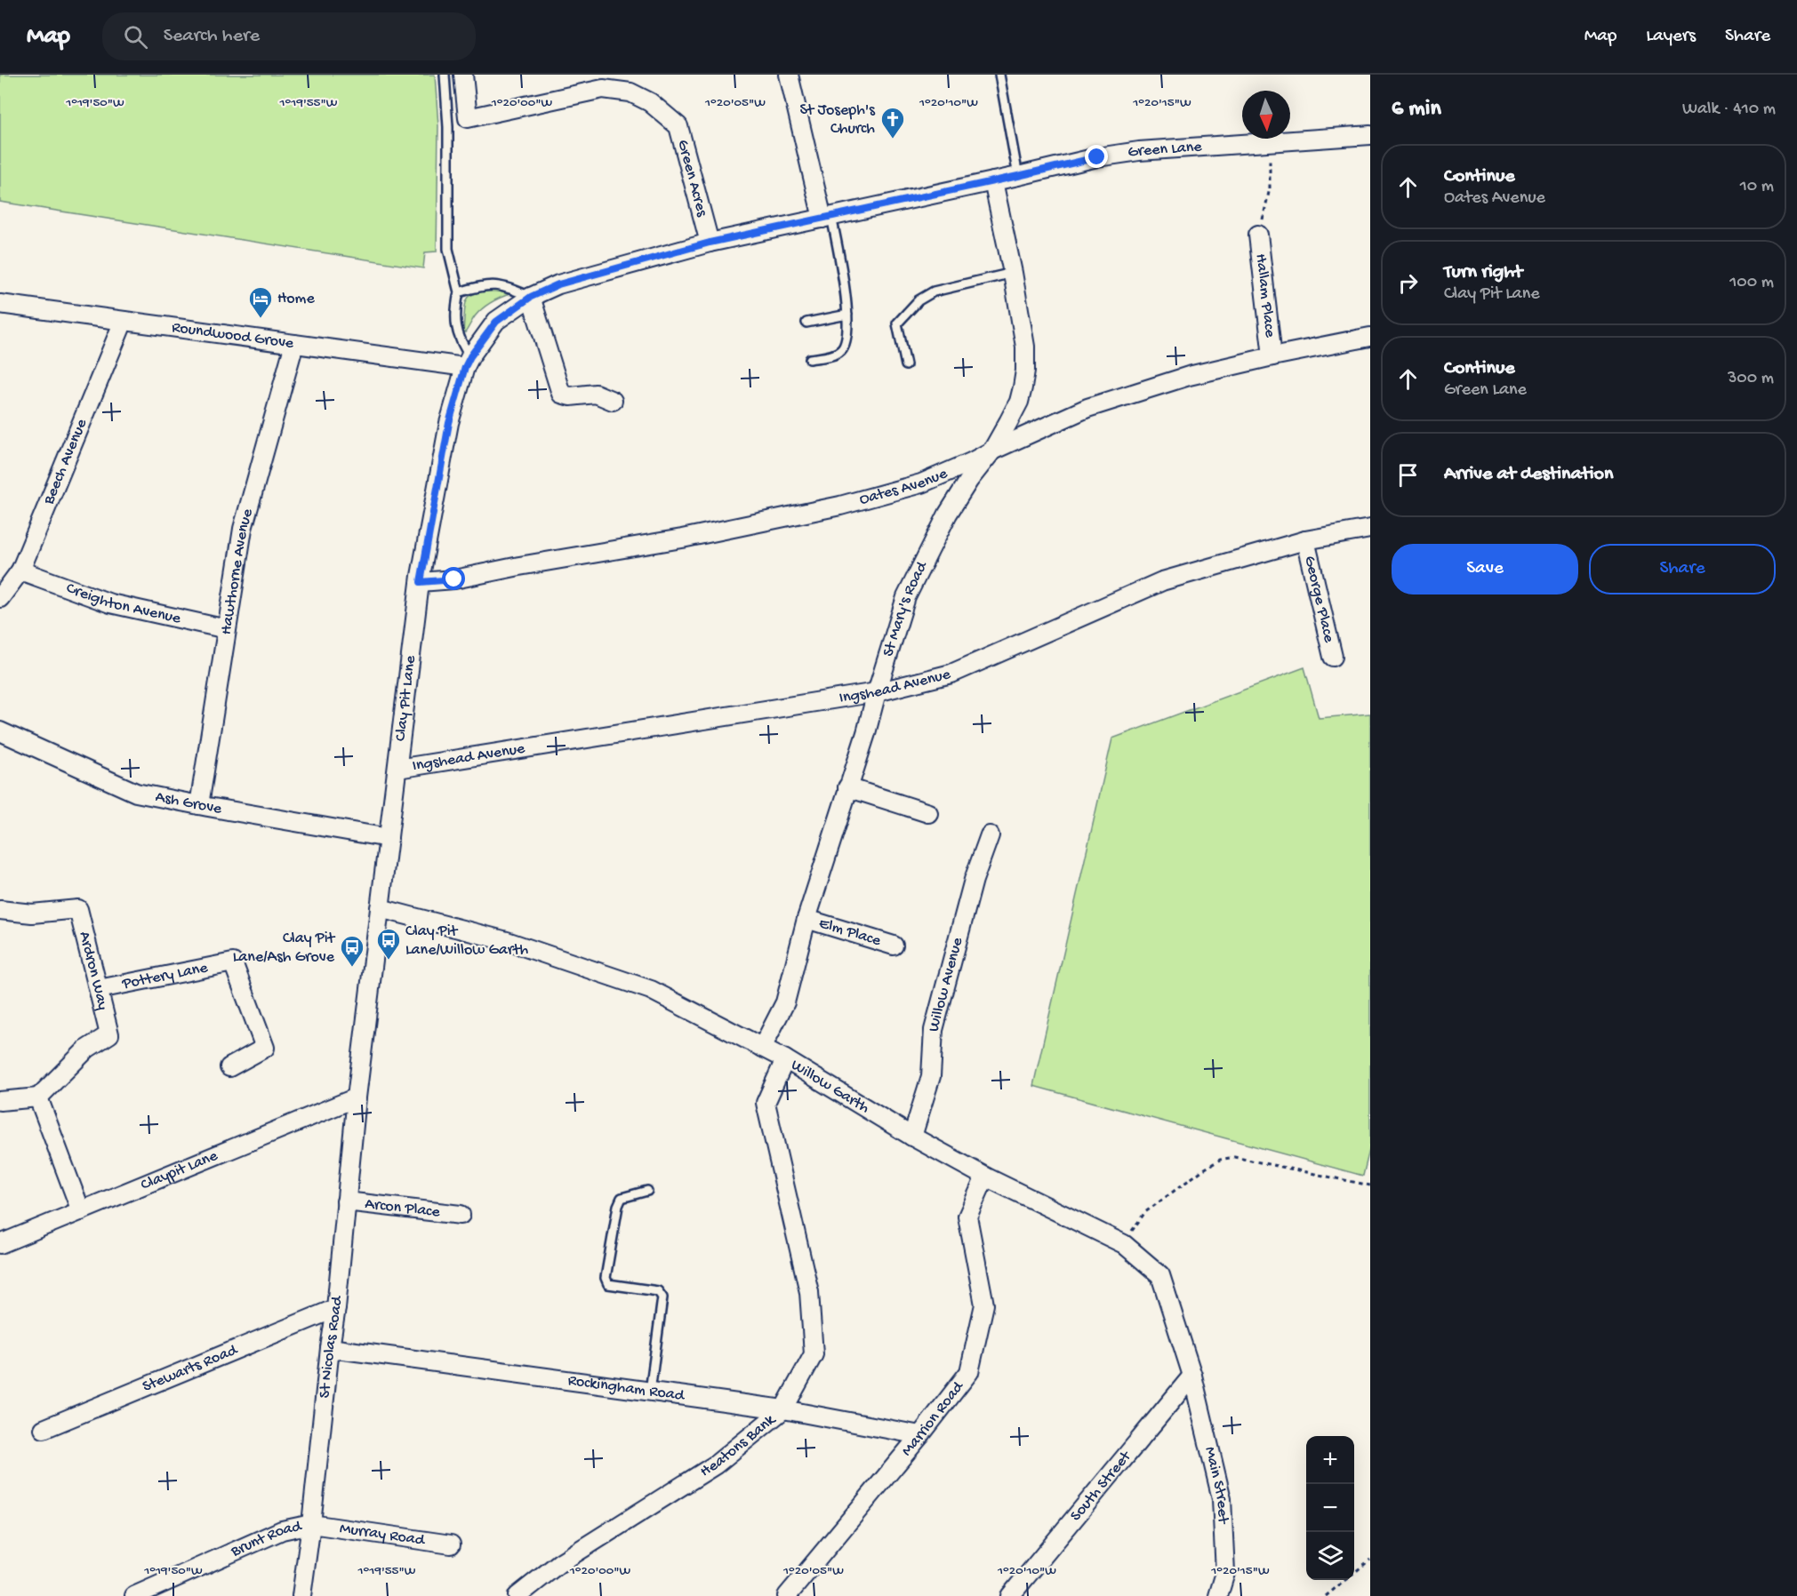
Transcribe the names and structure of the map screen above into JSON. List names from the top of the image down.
{
  "streets": {
    "street": [
      "Green Lane",
      "Green Acres",
      "Hallam Place",
      "Roundwood Grove",
      "Beech Avenue",
      "Oates Avenue",
      "Hawthorne Avenue",
      "George Place",
      "Creighton Avenue",
      "St Mary's Road",
      "Ingshead Avenue",
      "Clay Pit Lane",
      "Ash Grove",
      "Elm Place",
      "Ardron Way",
      "Pottery Lane",
      "Willow Avenue",
      "Willow Garth",
      "Claypit Lane",
      "Arcon Place",
      "St Nicolas Road",
      "Stewarts Road",
      "Rockingham Road",
      "Marrion Road",
      "Heatons Bank",
      "Main Street",
      "South Street",
      "Murray Road",
      "Brunt Road"
    ]
  },
  "crossings": [
    ["Green Lane", "Green Acres"],
    ["Green Lane", "Roundwood Grove"],
    ["Green Lane", "St Mary's Road"],
    ["Green Lane", "Clay Pit Lane"],
    ["Hallam Place", "Oates Avenue"],
    ["Roundwood Grove", "Beech Avenue"],
    ["Roundwood Grove", "Hawthorne Avenue"],
    ["Roundwood Grove", "Clay Pit Lane"],
    ["Beech Avenue", "Creighton Avenue"],
    ["Oates Avenue", "St Mary's Road"],
    ["Oates Avenue", "Clay Pit Lane"],
    ["Hawthorne Avenue", "Creighton Avenue"],
    ["Hawthorne Avenue", "Ash Grove"],
    ["George Place", "Ingshead Avenue"],
    ["St Mary's Road", "Ingshead Avenue"],
    ["St Mary's Road", "Elm Place"],
    ["St Mary's Road", "Willow Garth"],
    ["Ingshead Avenue", "Clay Pit Lane"],
    ["Clay Pit Lane", "Ash Grove"],
    ["Clay Pit Lane", "Willow Garth"],
    ["Clay Pit Lane", "Claypit Lane"],
    ["Clay Pit Lane", "St Nicolas Road"],
    ["Ardron Way", "Pottery Lane"],
    ["Willow Avenue", "Willow Garth"],
    ["Willow Garth", "Marrion Road"],
    ["Willow Garth", "Heatons Bank"],
    ["Willow Garth", "Main Street"],
    ["Willow Garth", "South Street"],
    ["Claypit Lane", "St Nicolas Road"],
    ["Arcon Place", "St Nicolas Road"],
    ["St Nicolas Road", "Stewarts Road"],
    ["St Nicolas Road", "Rockingham Road"],
    ["St Nicolas Road", "Murray Road"],
    ["St Nicolas Road", "Brunt Road"],
    ["Rockingham Road", "Marrion Road"],
    ["Rockingham Road", "Heatons Bank"],
    ["Main Street", "South Street"],
    ["Murray Road", "Brunt Road"]
  ],
  "places": {
    "church": ["St Joseph's Church"],
    "hotel": ["Home"],
    "bus stop": ["Clay Pit Lane/Willow Garth", "Clay Pit Lane/Ash Grove"]
  },
  "north": "bottom",
  "page": {
    "header": "Map",
    "search": "Search here",
    "nav": ["Map", "Layers", "Share"],
    "heading": ["6 min", "Walk · 410 m"],
    "list": [
      ["Continue", "Oates Avenue", "10 m"],
      ["Turn right", "Clay Pit Lane", "100 m"],
      ["Continue", "Green Lane", "300 m"],
      "Arrive at destination"
    ],
    "buttons": ["Save", "Share"],
    "map_buttons": ["+", "−"]
  },
  "coordinates": [
    "1°19'50\"W",
    "1°19'55\"W",
    "1°20'00\"W",
    "1°20'05\"W",
    "1°20'10\"W",
    "1°20'15\"W"
  ]
}
